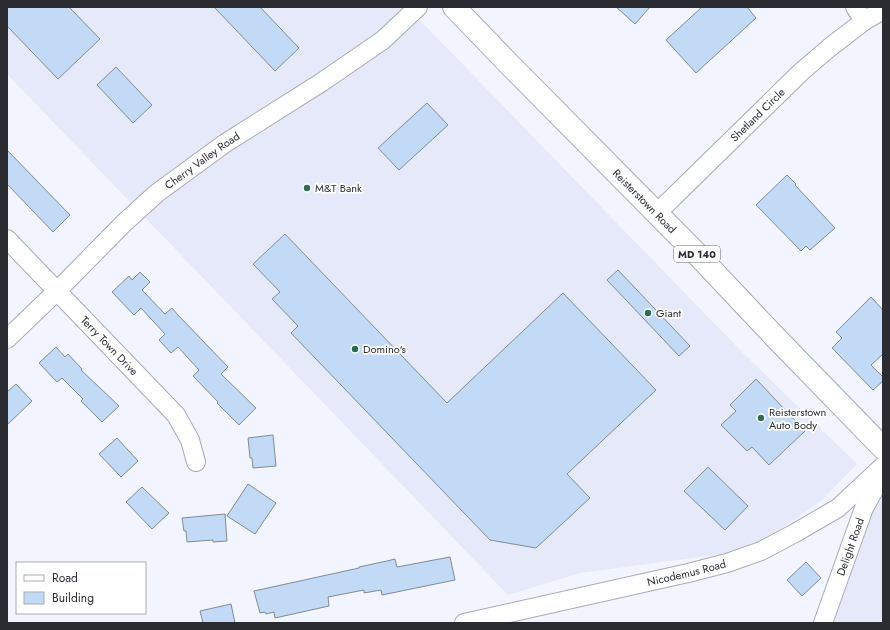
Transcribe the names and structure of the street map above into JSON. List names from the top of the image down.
{
  "streets": {
    "main road": ["Reisterstown Road", "MD 140"],
    "street": [
      "Shetland Circle",
      "Cherry Valley Road",
      "Terry Town Drive",
      "Delight Road",
      "Nicodemus Road"
    ]
  },
  "crossings": [
    ["Shetland Circle", "Reisterstown Road"],
    ["Cherry Valley Road", "Terry Town Drive"]
  ],
  "places": [
    "M&T Bank",
    "Giant",
    "Domino's",
    "Reisterstown Auto Body"
  ],
  "legend": ["Road", "Building"]
}
